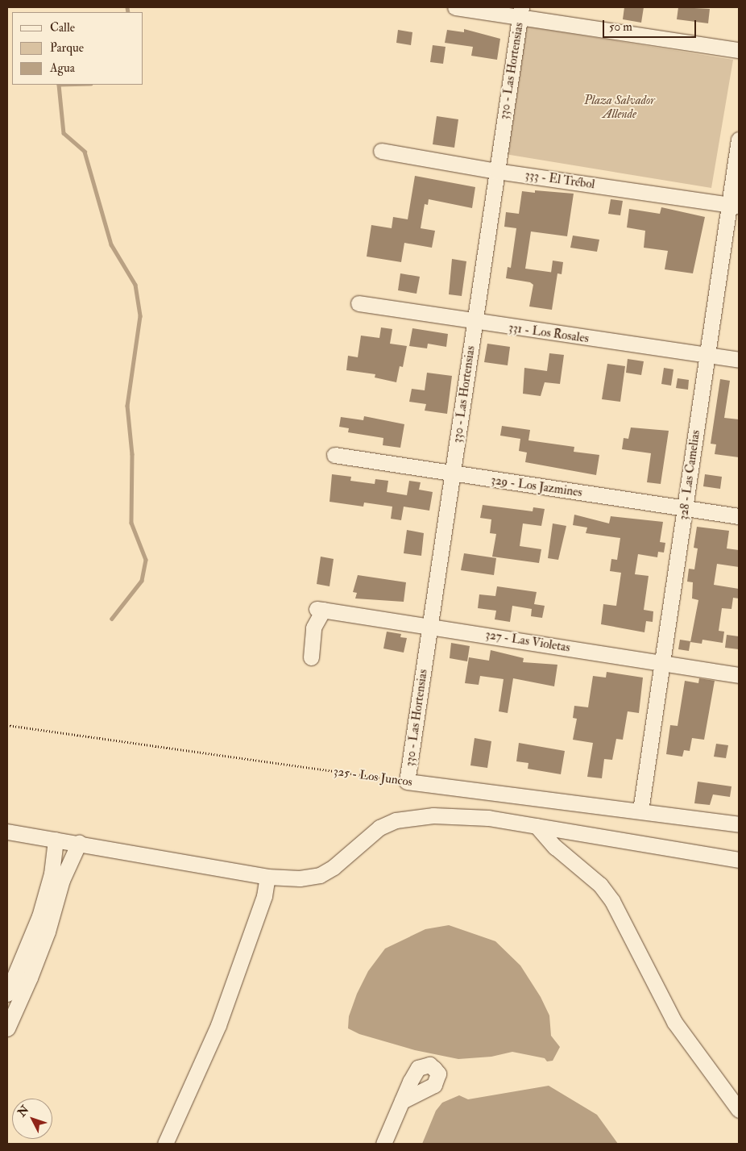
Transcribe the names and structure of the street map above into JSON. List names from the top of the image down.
{
  "streets": {
    "street": [
      "330 - Las Hortensias",
      "333 - El Trébol",
      "331 - Los Rosales",
      "328 - Las Camelias",
      "329 - Los Jazmines",
      "327 - Las Violetas",
      "325 - Los Juncos"
    ]
  },
  "crossings": [
    ["330 - Las Hortensias", "333 - El Trébol"],
    ["330 - Las Hortensias", "331 - Los Rosales"],
    ["330 - Las Hortensias", "329 - Los Jazmines"],
    ["330 - Las Hortensias", "327 - Las Violetas"],
    ["330 - Las Hortensias", "325 - Los Juncos"],
    ["333 - El Trébol", "328 - Las Camelias"],
    ["331 - Los Rosales", "328 - Las Camelias"],
    ["328 - Las Camelias", "329 - Los Jazmines"],
    ["328 - Las Camelias", "327 - Las Violetas"],
    ["328 - Las Camelias", "325 - Los Juncos"]
  ],
  "parks": ["Plaza Salvador Allende"],
  "legend": ["Calle", "Parque", "Agua"],
  "scale_bar": "50 m",
  "north": "top left"
}
